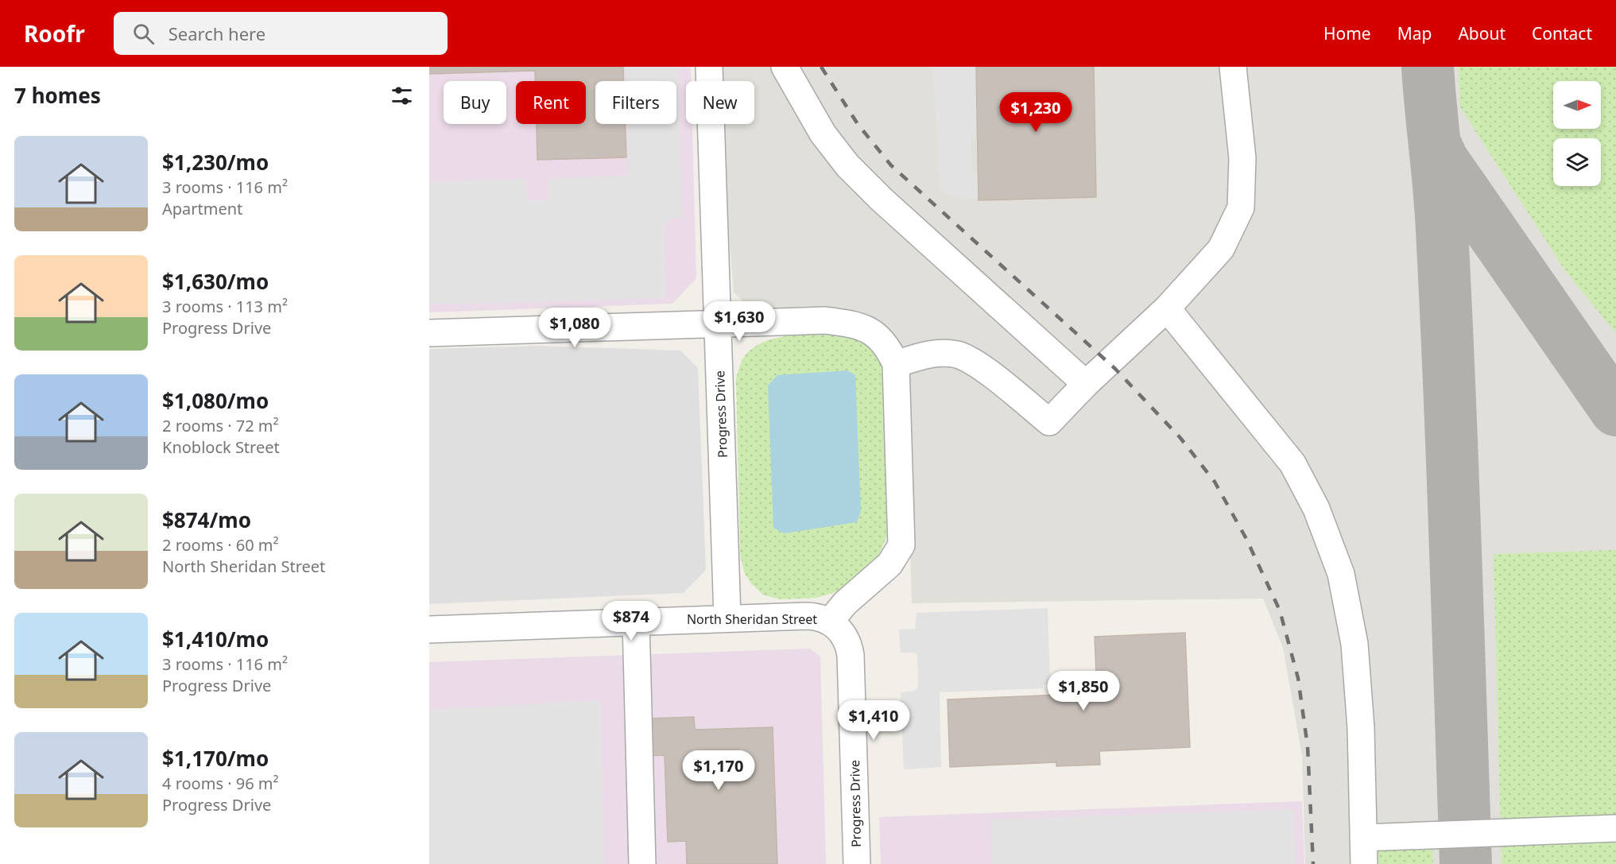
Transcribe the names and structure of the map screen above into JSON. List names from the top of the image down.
{
  "streets": {
    "street": ["Progress Drive", "North Sheridan Street"]
  },
  "crossings": [
    ["Progress Drive", "North Sheridan Street"]
  ],
  "north": "right",
  "page": {
    "header": "Roofr",
    "search": "Search here",
    "nav": [
      "Home",
      "Map",
      "About",
      "Contact"
    ],
    "heading": "7 homes",
    "chip": [
      "Buy",
      "Rent",
      "Filters",
      "New"
    ],
    "price": [
      "$1,230",
      "$1,630",
      "$1,080",
      "$874",
      "$1,850",
      "$1,410",
      "$1,170"
    ],
    "list": [
      {
        "name": "$1,230/mo",
        "note": "3 rooms · 116 m² · Apartment"
      },
      {
        "name": "$1,630/mo",
        "note": "3 rooms · 113 m² · Progress Drive"
      },
      {
        "name": "$1,080/mo",
        "note": "2 rooms · 72 m² · Knoblock Street"
      },
      {
        "name": "$874/mo",
        "note": "2 rooms · 60 m² · North Sheridan Street"
      },
      {
        "name": "$1,410/mo",
        "note": "3 rooms · 116 m² · Progress Drive"
      },
      {
        "name": "$1,170/mo",
        "note": "4 rooms · 96 m² · Progress Drive"
      }
    ]
  }
}
